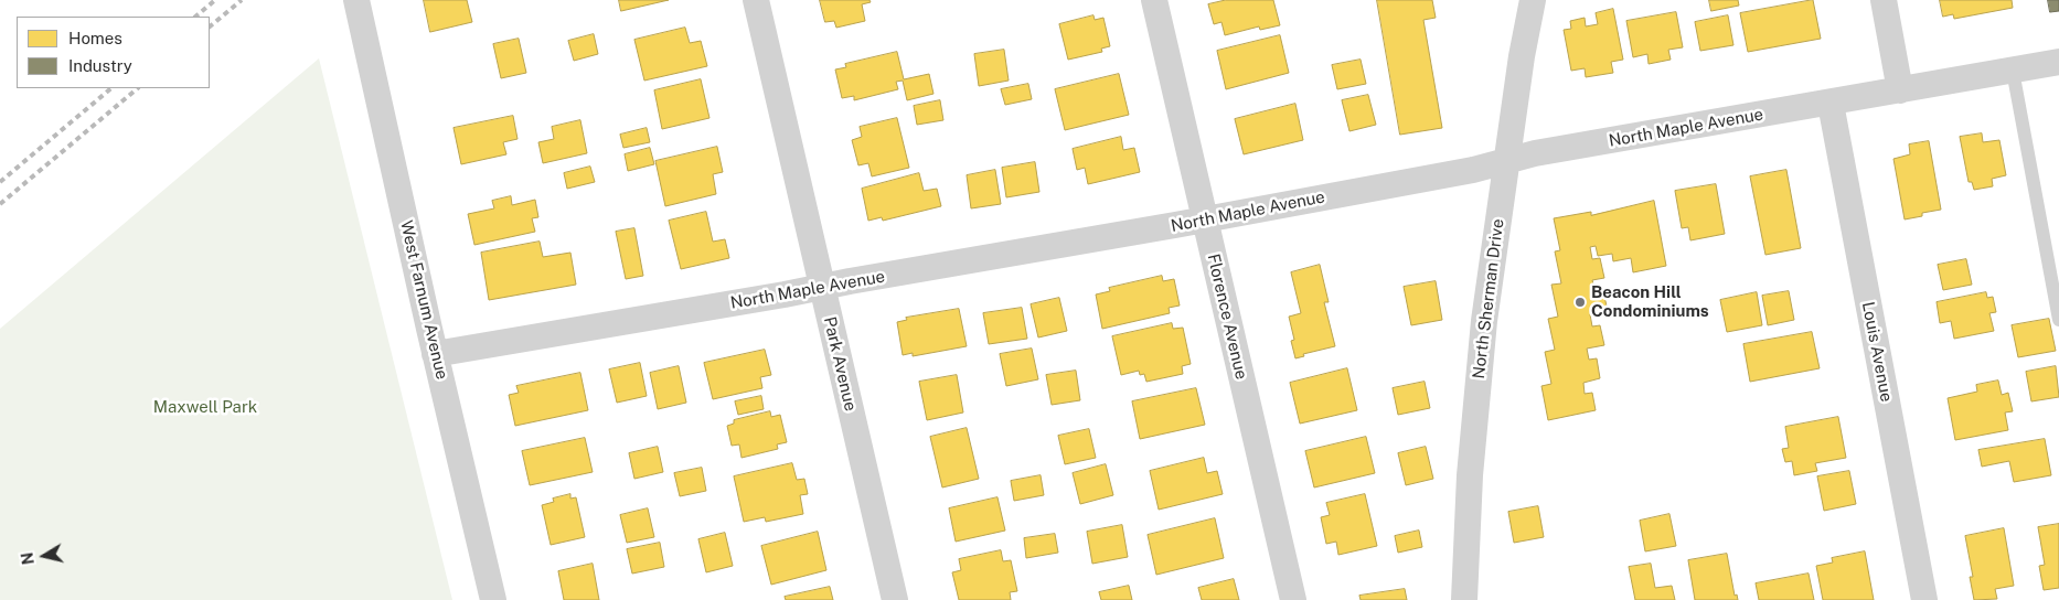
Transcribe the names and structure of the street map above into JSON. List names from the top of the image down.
{
  "streets": {
    "street": [
      "North Maple Avenue",
      "North Sherman Drive",
      "West Farnum Avenue",
      "Florence Avenue",
      "Louis Avenue",
      "Park Avenue"
    ]
  },
  "crossings": [
    ["North Maple Avenue", "North Sherman Drive"],
    ["North Maple Avenue", "West Farnum Avenue"],
    ["North Maple Avenue", "Florence Avenue"],
    ["North Maple Avenue", "Louis Avenue"],
    ["North Maple Avenue", "Park Avenue"]
  ],
  "parks": ["Maxwell Park"],
  "places": ["Beacon Hill Condominiums"],
  "legend": ["Homes", "Industry"],
  "north": "left"
}
